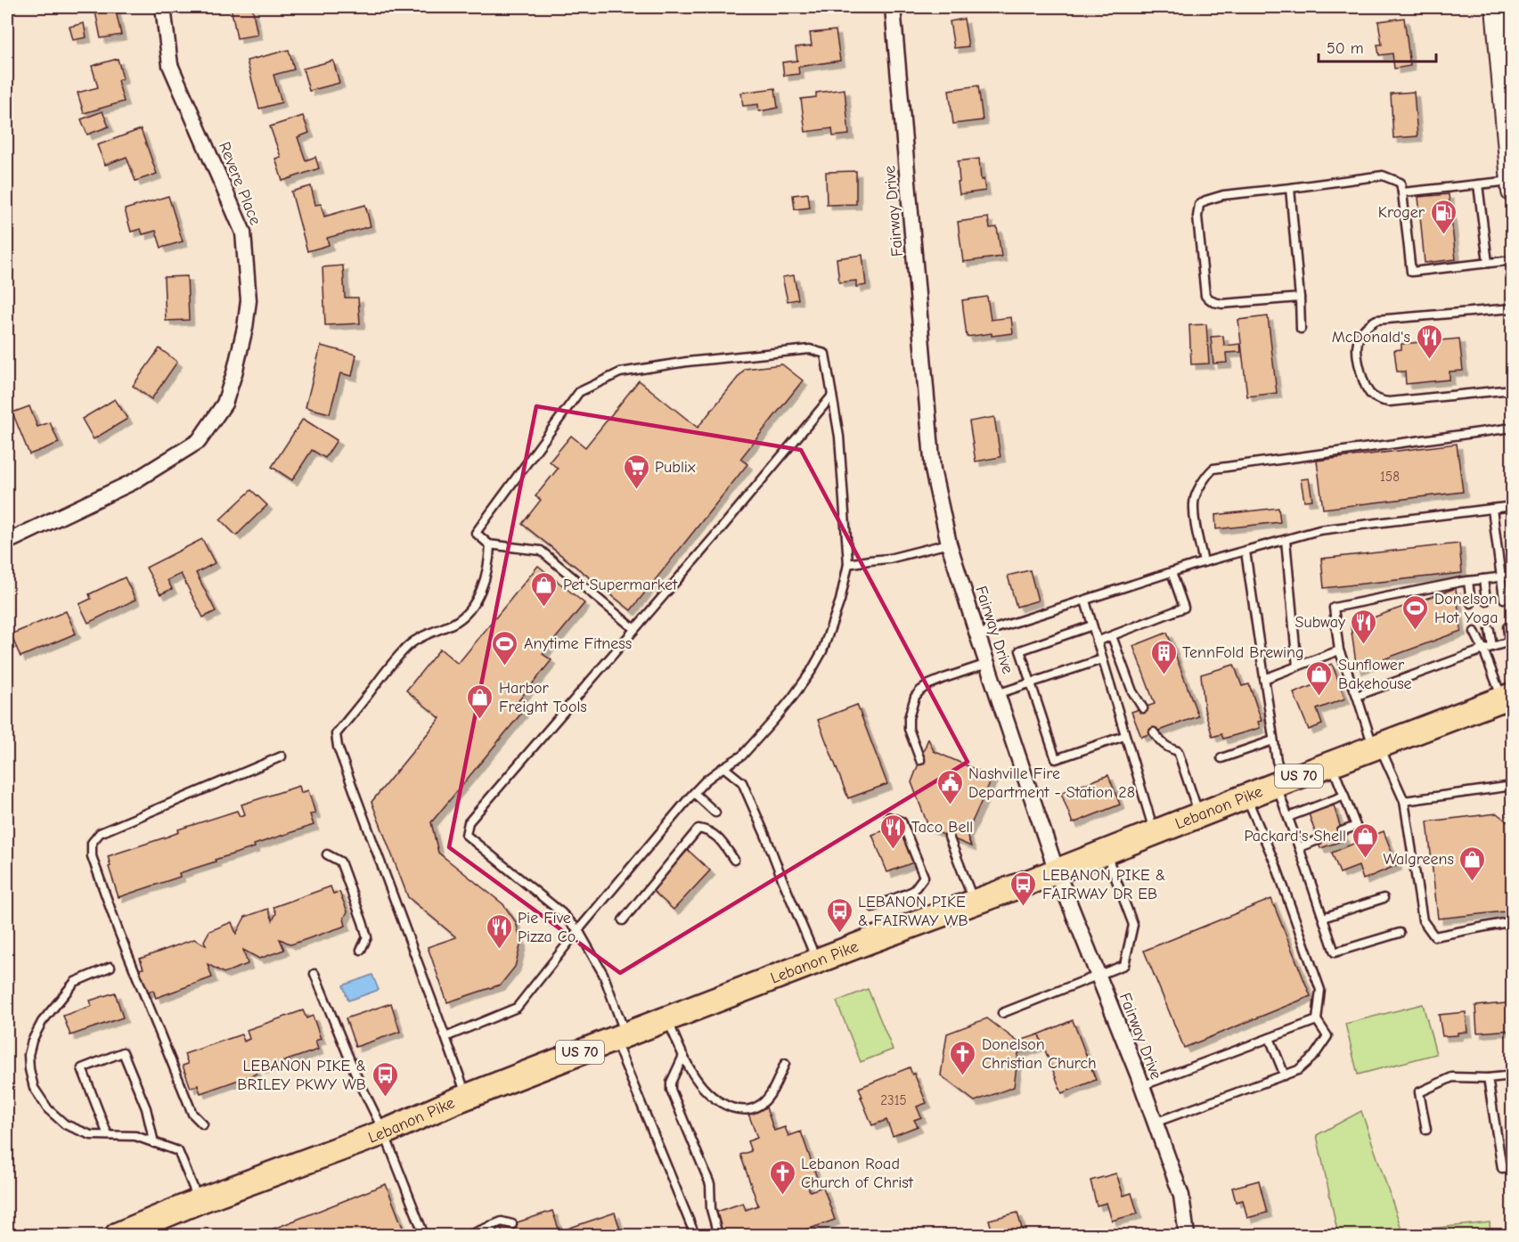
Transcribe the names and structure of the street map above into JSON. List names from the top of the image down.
{
  "streets": {
    "main road": ["US 70", "Lebanon Pike"],
    "street": ["Revere Place", "Fairway Drive"]
  },
  "crossings": [
    ["Fairway Drive", "Lebanon Pike"]
  ],
  "places": {
    "fuel station": ["Kroger"],
    "restaurant": [
      "McDonald's",
      "Subway",
      "Taco Bell",
      "Pie Five Pizza Co."
    ],
    "supermarket": ["Publix"],
    "shop": [
      "Pet Supermarket",
      "Sunflower Bakehouse",
      "Harbor Freight Tools",
      "Packard's Shell",
      "Walgreens"
    ],
    "sports": ["Donelson Hot Yoga", "Anytime Fitness"],
    "building": ["TennFold Brewing"],
    "public building": ["Nashville Fire Department - Station 28"],
    "bus stop": ["LEBANON PIKE & FAIRWAY DR EB", "LEBANON PIKE & FAIRWAY WB", "LEBANON PIKE & BRILEY PKWY WB"],
    "church": ["Donelson Christian Church", "Lebanon Road Church of Christ"]
  },
  "house_numbers": ["158", "2315"],
  "scale_bar": "50 m"
}
